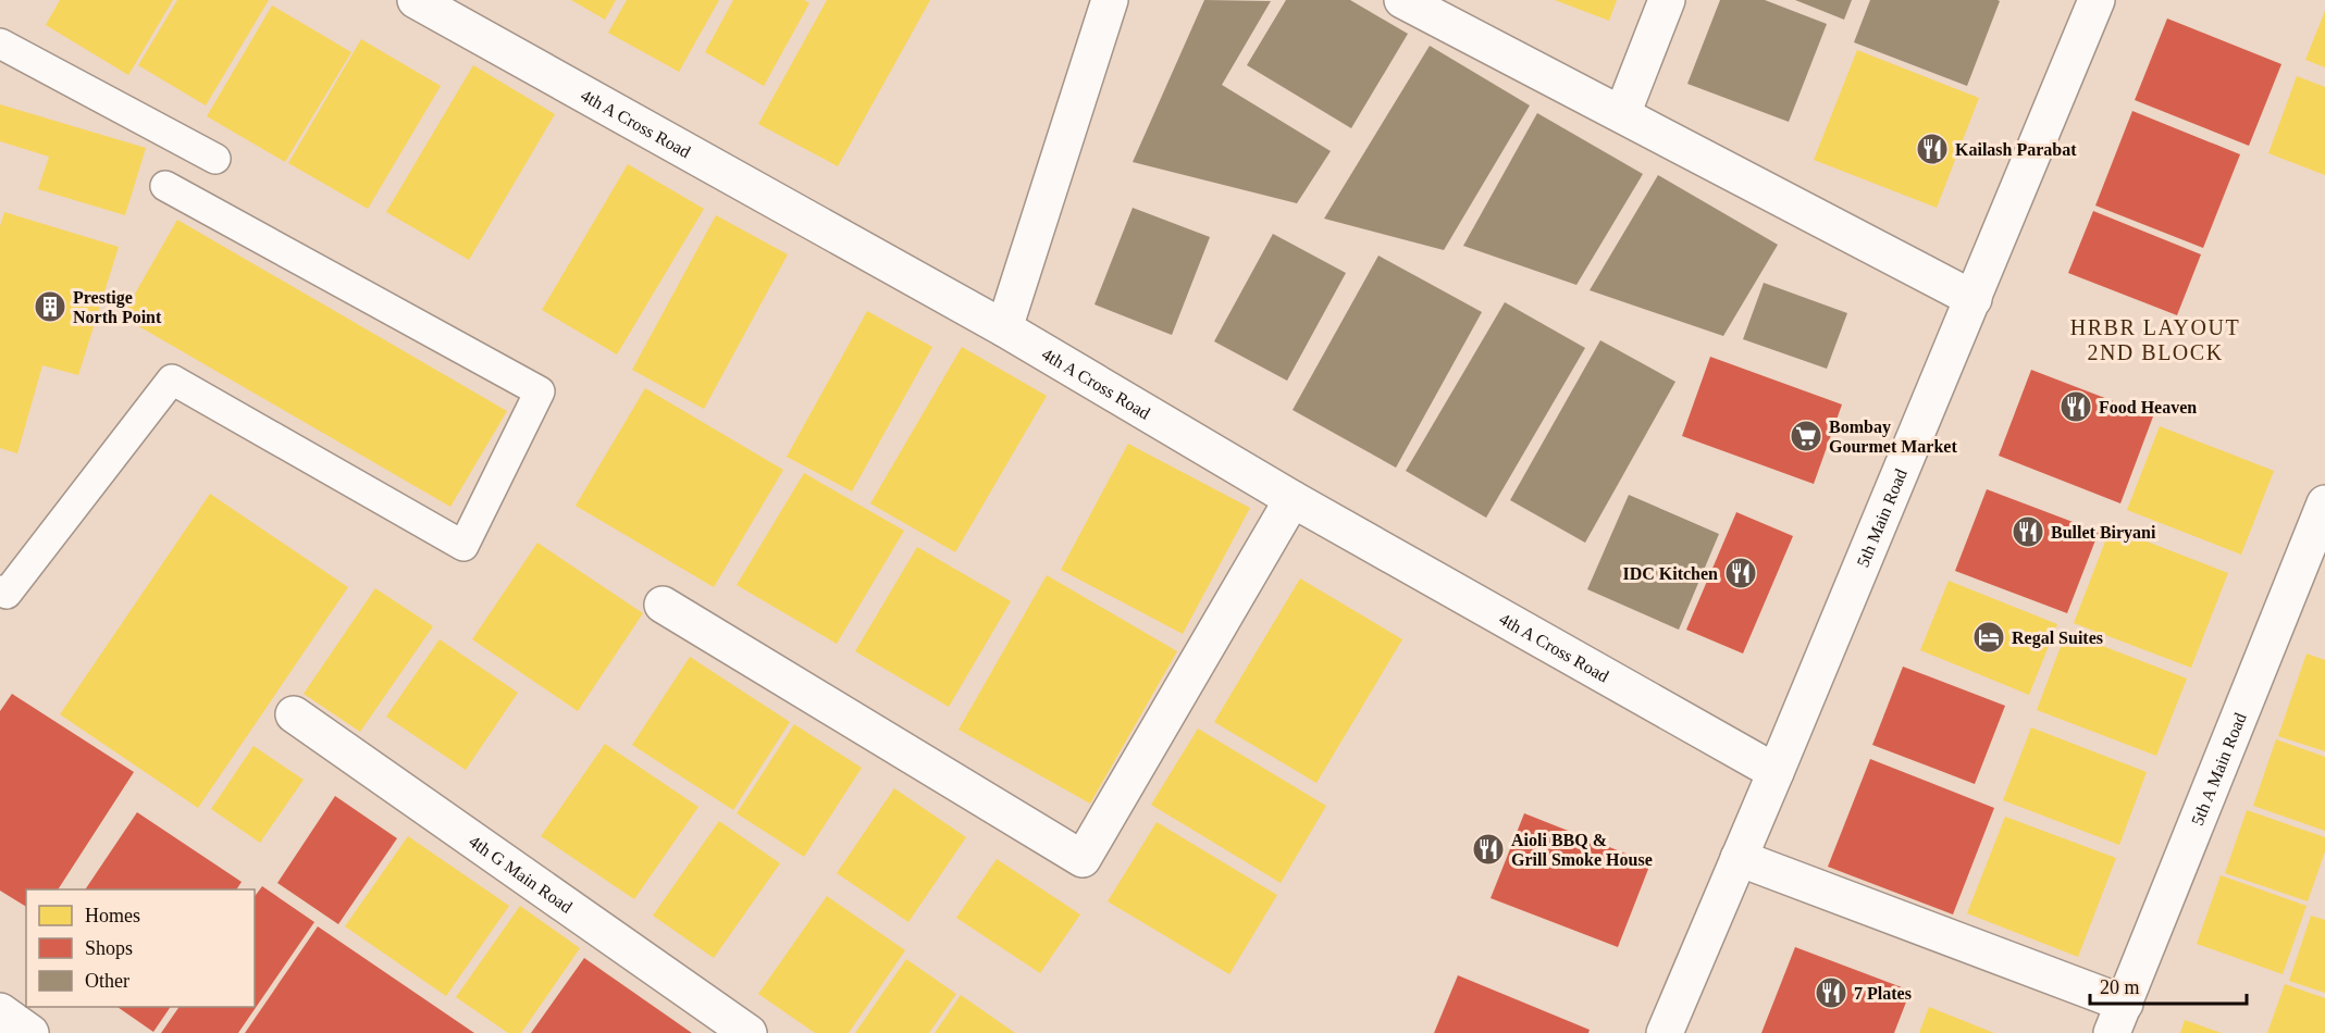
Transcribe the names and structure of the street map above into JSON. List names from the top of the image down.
{
  "streets": {
    "street": [
      "4th A Cross Road",
      "5th Main Road",
      "5th A Main Road",
      "4th G Main Road"
    ]
  },
  "crossings": [
    ["4th A Cross Road", "5th Main Road"]
  ],
  "districts": ["HRBR LAYOUT 2ND BLOCK"],
  "places": {
    "restaurant": [
      "Kailash Parabat",
      "Food Heaven",
      "Bullet Biryani",
      "IDC Kitchen",
      "Aioli BBQ & Grill Smoke House",
      "7 Plates"
    ],
    "building": ["Prestige North Point"],
    "supermarket": ["Bombay Gourmet Market"],
    "hotel": ["Regal Suites"]
  },
  "legend": ["Homes", "Shops", "Other"],
  "scale_bar": "20 m"
}
